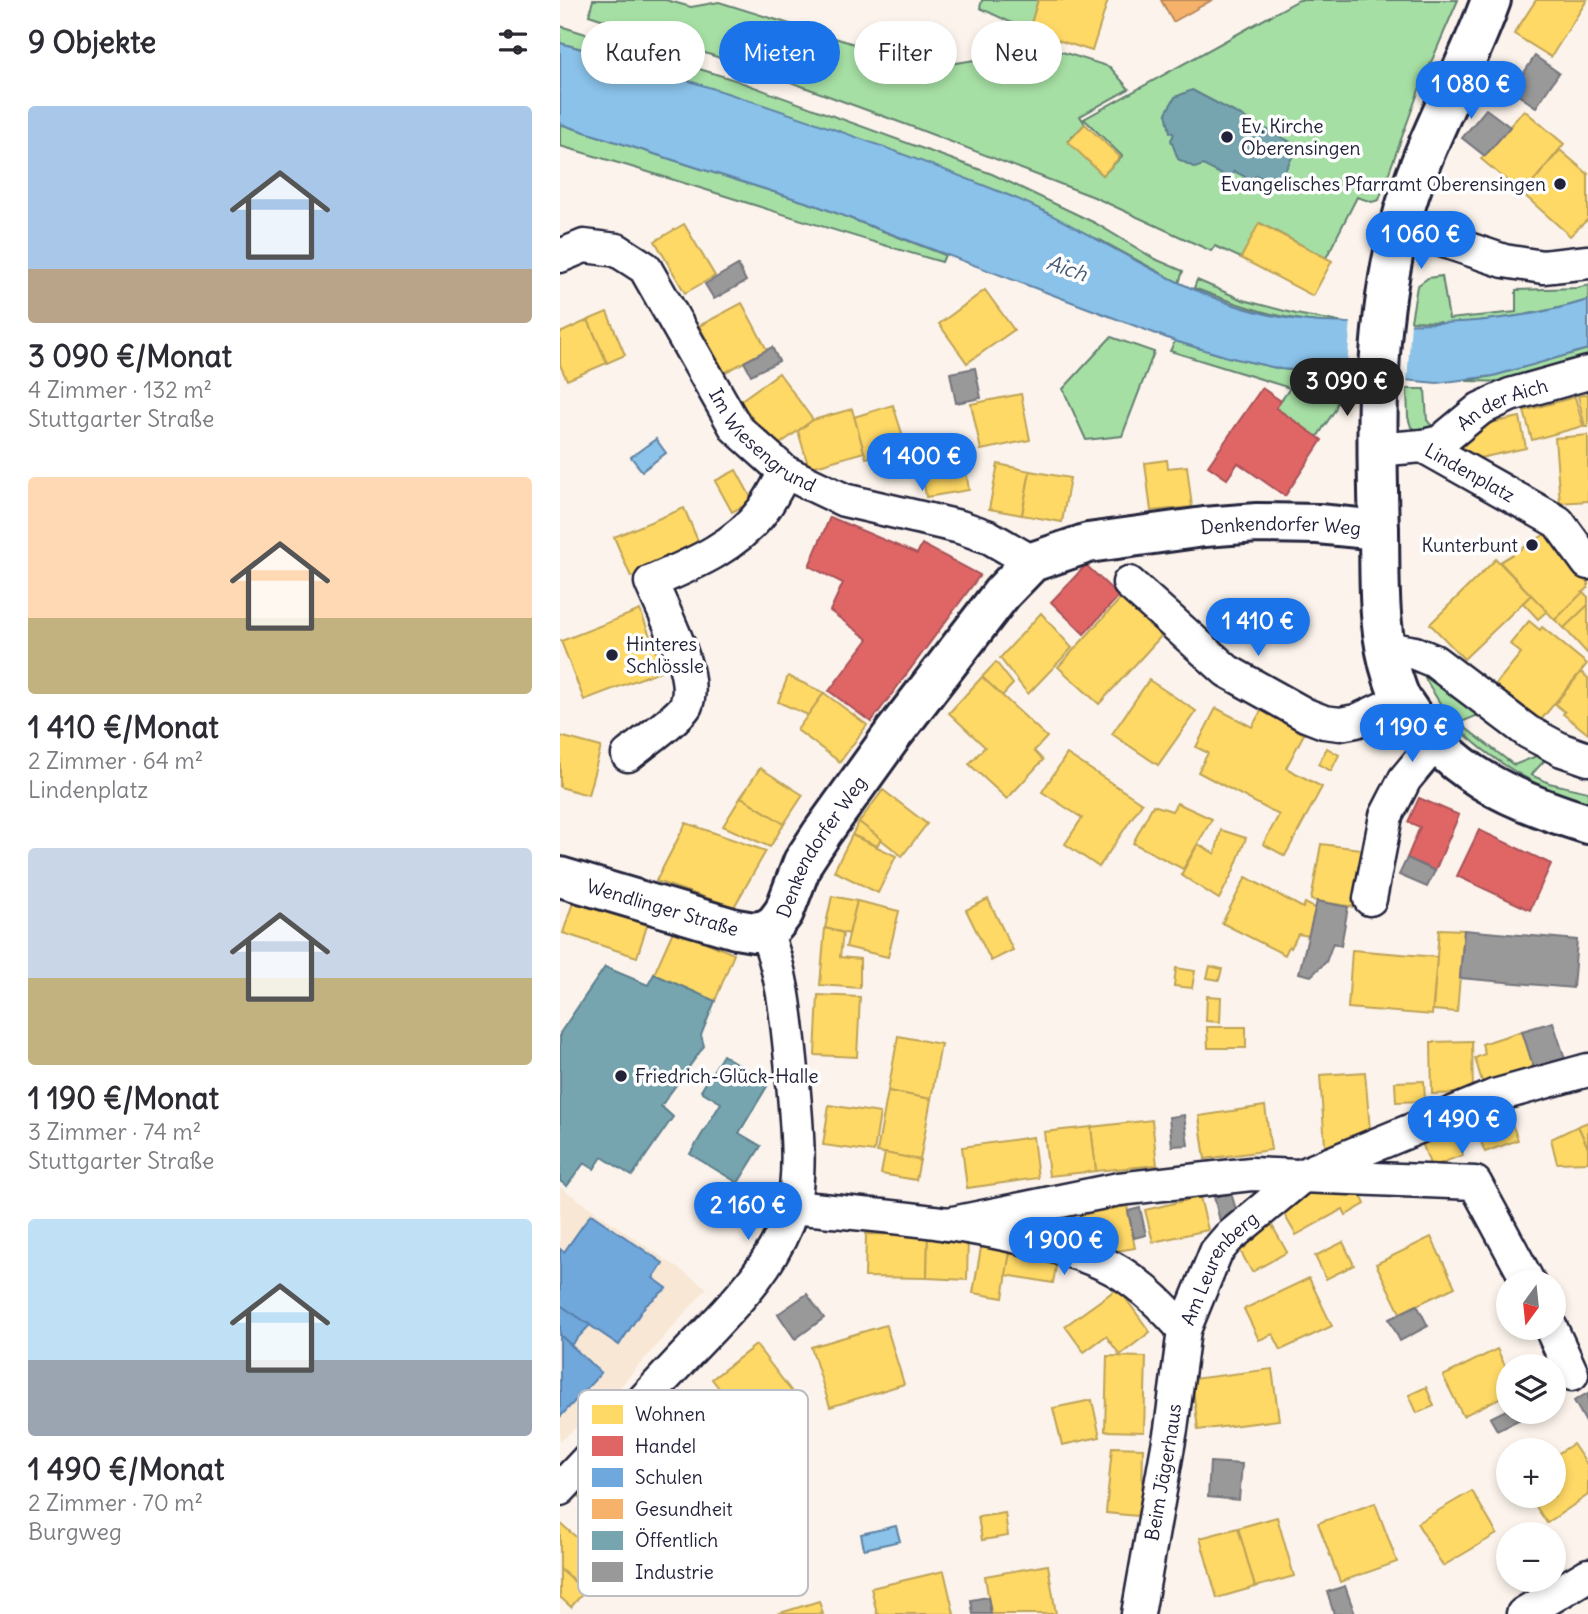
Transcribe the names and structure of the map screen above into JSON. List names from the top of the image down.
{
  "streets": {
    "main road": ["Denkendorfer Weg", "Wendlinger Straße"],
    "street": [
      "An der Aich",
      "Im Wiesengrund",
      "Lindenplatz",
      "Am Leurenberg",
      "Beim Jägerhaus"
    ]
  },
  "crossings": [
    ["An der Aich", "Lindenplatz"],
    ["Im Wiesengrund", "Denkendorfer Weg"],
    ["Denkendorfer Weg", "Wendlinger Straße"],
    ["Denkendorfer Weg", "Am Leurenberg"],
    ["Am Leurenberg", "Beim Jägerhaus"]
  ],
  "water": ["Aich"],
  "places": [
    "Ev. Kirche Oberensingen",
    "Evangelisches Pfarramt Oberensingen",
    "Kunterbunt",
    "Hinteres Schlössle",
    "Friedrich-Glück-Halle"
  ],
  "legend": [
    "Wohnen",
    "Handel",
    "Schulen",
    "Gesundheit",
    "Öffentlich",
    "Industrie"
  ],
  "north": "bottom",
  "page": {
    "heading": "9 Objekte",
    "chip": [
      "Kaufen",
      "Mieten",
      "Filter",
      "Neu"
    ],
    "price": [
      "1 080 €",
      "1 060 €",
      "3 090 €",
      "1 400 €",
      "1 410 €",
      "1 190 €",
      "1 490 €",
      "2 160 €",
      "1 900 €"
    ],
    "list": [
      {
        "name": "3 090 €/Monat",
        "note": "4 Zimmer · 132 m² · Stuttgarter Straße"
      },
      {
        "name": "1 410 €/Monat",
        "note": "2 Zimmer · 64 m² · Lindenplatz"
      },
      {
        "name": "1 190 €/Monat",
        "note": "3 Zimmer · 74 m² · Stuttgarter Straße"
      },
      {
        "name": "1 490 €/Monat",
        "note": "2 Zimmer · 70 m² · Burgweg"
      }
    ],
    "map_buttons": ["+", "−"]
  }
}
